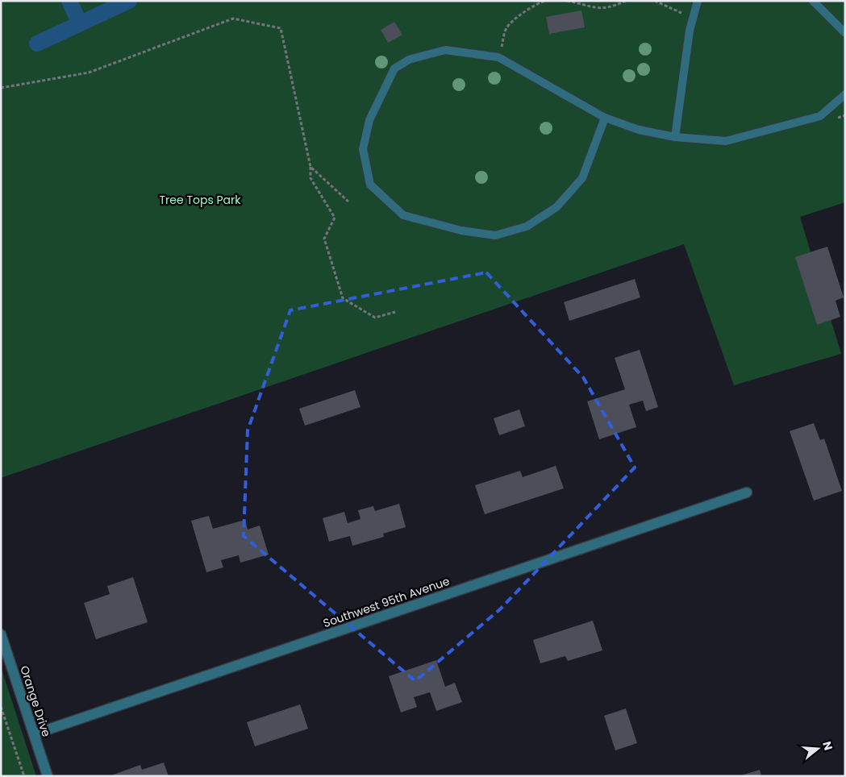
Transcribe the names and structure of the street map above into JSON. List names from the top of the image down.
{
  "streets": {
    "street": ["Southwest 95th Avenue", "Orange Drive"]
  },
  "crossings": [
    ["Southwest 95th Avenue", "Orange Drive"]
  ],
  "parks": ["Tree Tops Park"],
  "north": "right"
}
